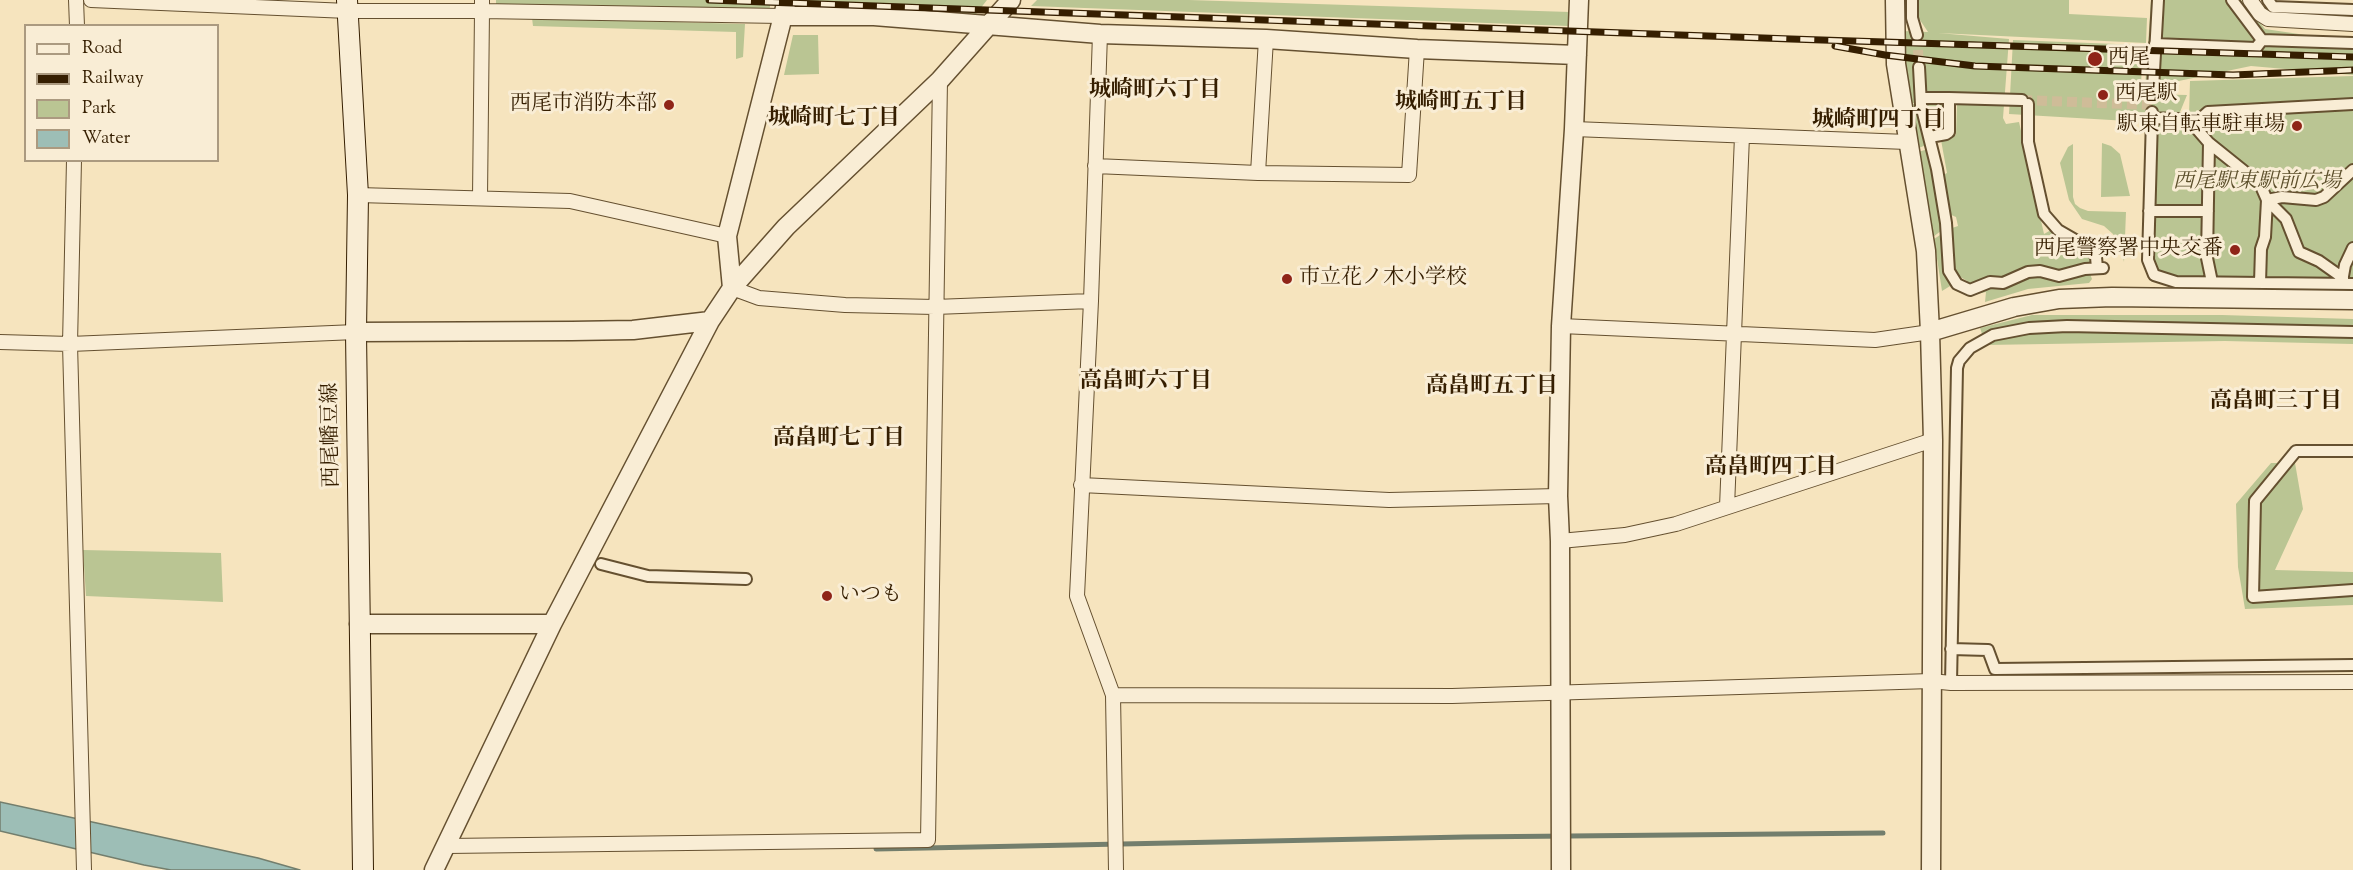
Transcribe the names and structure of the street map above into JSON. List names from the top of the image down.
{
  "streets": {
    "main road": ["西尾幡豆線"]
  },
  "districts": [
    "城崎町六丁目",
    "城崎町五丁目",
    "城崎町七丁目",
    "城崎町四丁目",
    "高畠町六丁目",
    "高畠町五丁目",
    "高畠町三丁目",
    "高畠町七丁目",
    "高畠町四丁目"
  ],
  "parks": ["西尾駅東駅前広場"],
  "places": [
    "西尾",
    "西尾駅",
    "西尾市消防本部",
    "駅東自転車駐車場",
    "西尾警察署中央交番",
    "市立花ノ木小学校",
    "いつも"
  ],
  "legend": [
    "Road",
    "Railway",
    "Park",
    "Water"
  ]
}
